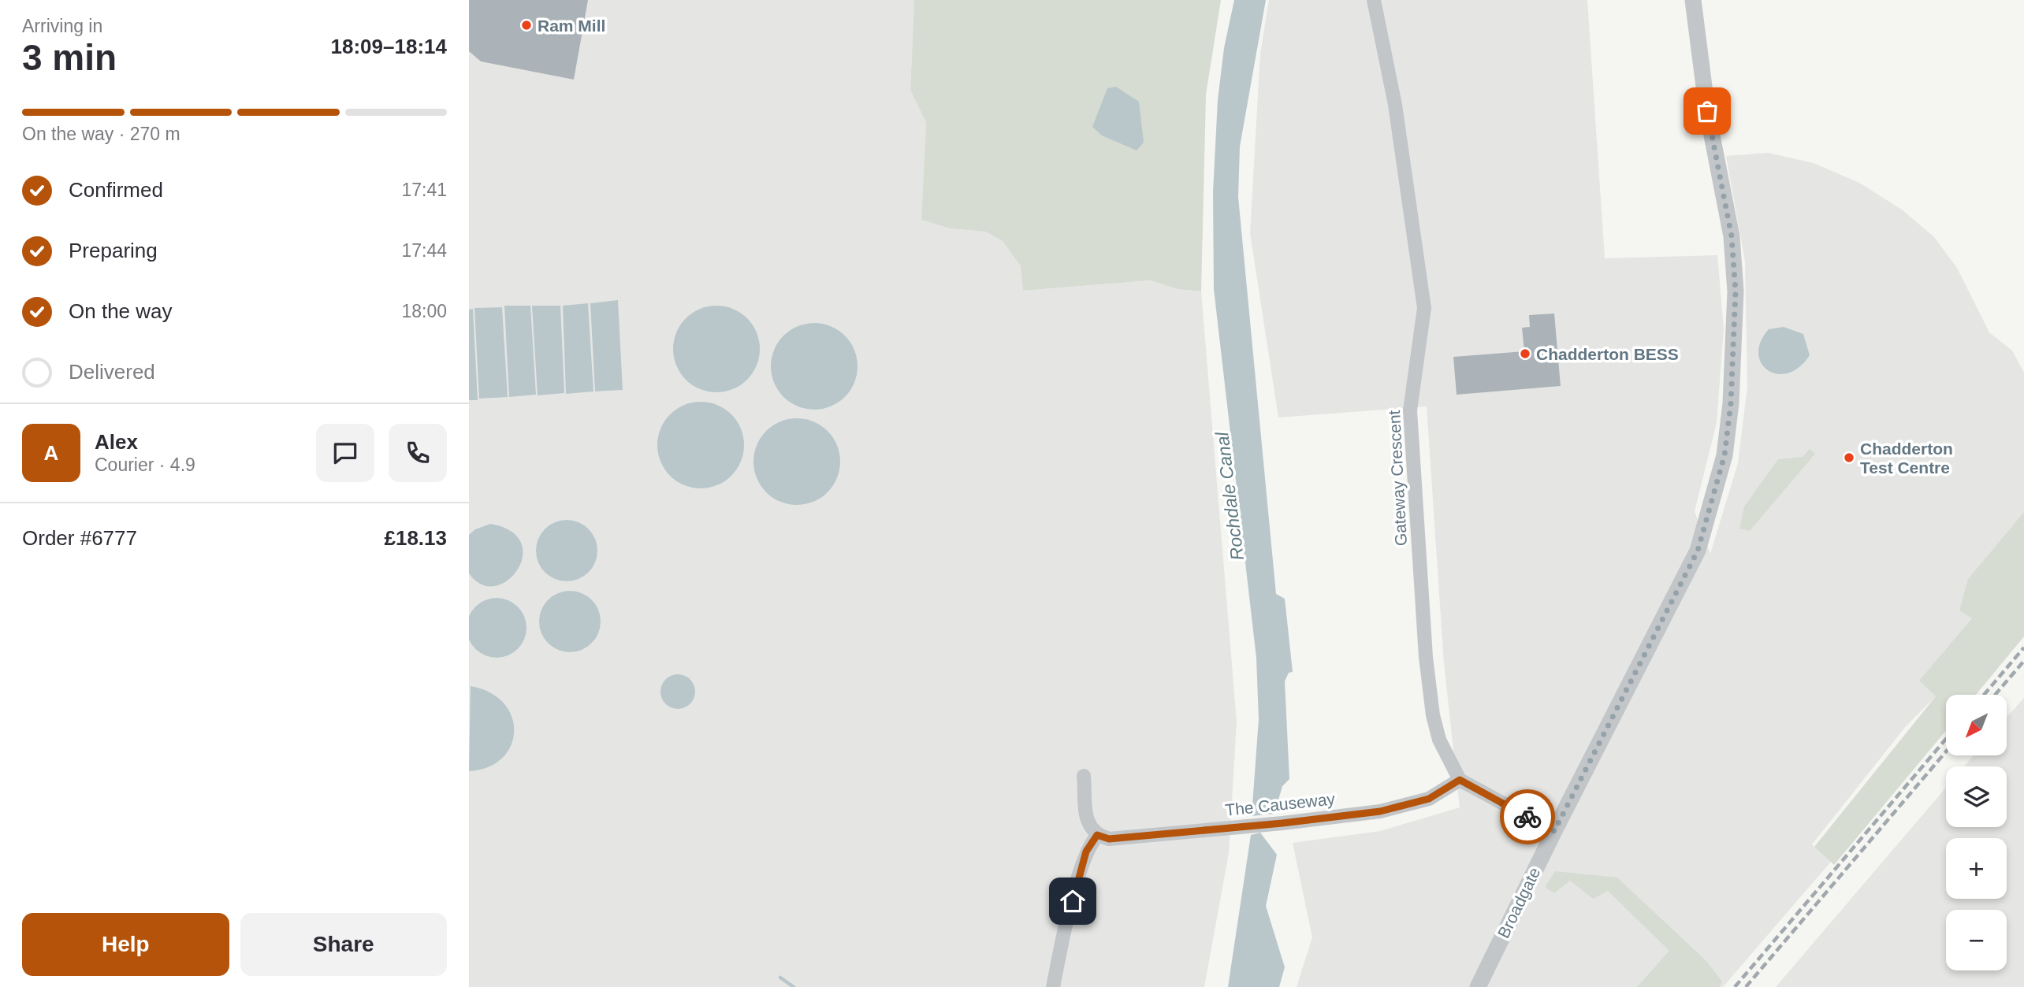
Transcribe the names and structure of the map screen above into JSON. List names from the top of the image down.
{
  "streets": {
    "street": ["Gateway Crescent", "The Causeway", "Broadgate"]
  },
  "crossings": [
    ["Gateway Crescent", "The Causeway"]
  ],
  "water": ["Rochdale Canal"],
  "places": ["Ram Mill", "Chadderton BESS", "Chadderton Test Centre"],
  "north": "bottom left",
  "page": {
    "heading": ["3 min", "Arriving in", "18:09–18:14"],
    "panel": [
      "Alex",
      "Courier · 4.9",
      "Order #6777",
      "£18.13"
    ],
    "bar": "On the way · 270 m",
    "list": [
      ["Confirmed", "17:41"],
      ["Preparing", "17:44"],
      ["On the way", "18:00"],
      "Delivered"
    ],
    "round": "A",
    "map_buttons": ["+", "−"],
    "buttons": ["Help", "Share"]
  }
}
